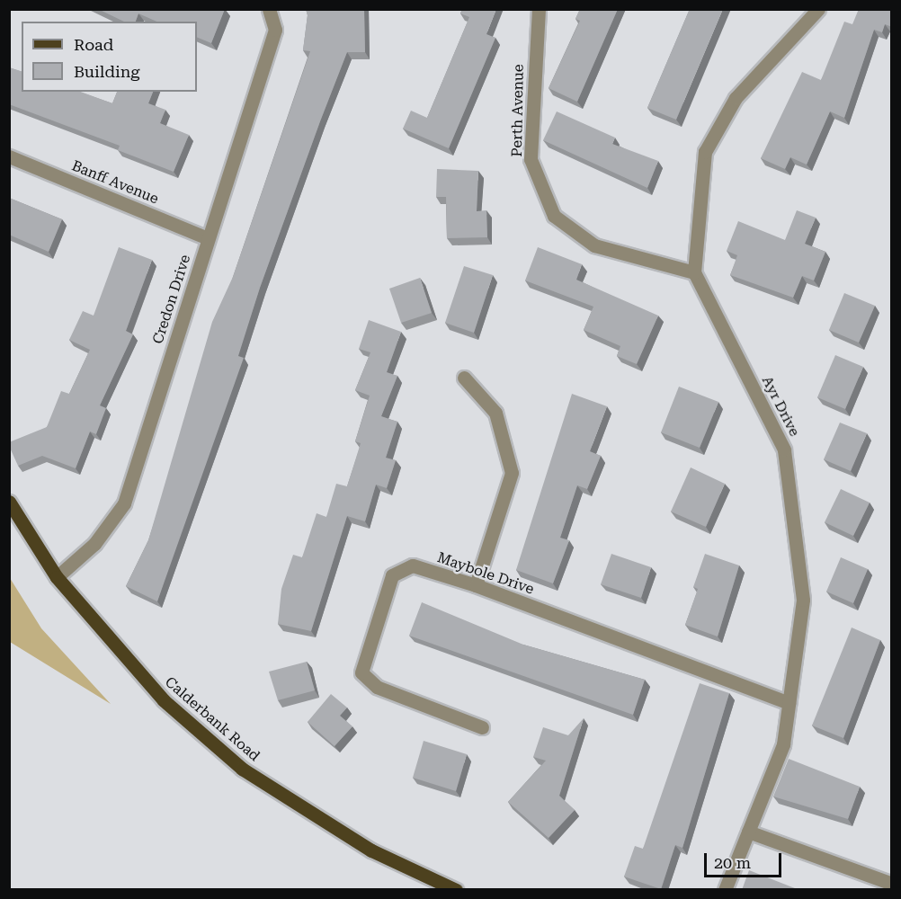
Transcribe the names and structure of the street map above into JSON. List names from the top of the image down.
{
  "streets": {
    "main road": ["Calderbank Road"],
    "street": [
      "Perth Avenue",
      "Banff Avenue",
      "Credon Drive",
      "Ayr Drive",
      "Maybole Drive"
    ]
  },
  "crossings": [
    ["Perth Avenue", "Ayr Drive"],
    ["Banff Avenue", "Credon Drive"],
    ["Credon Drive", "Calderbank Road"],
    ["Ayr Drive", "Maybole Drive"]
  ],
  "legend": ["Road", "Building"],
  "scale_bar": "20 m"
}
